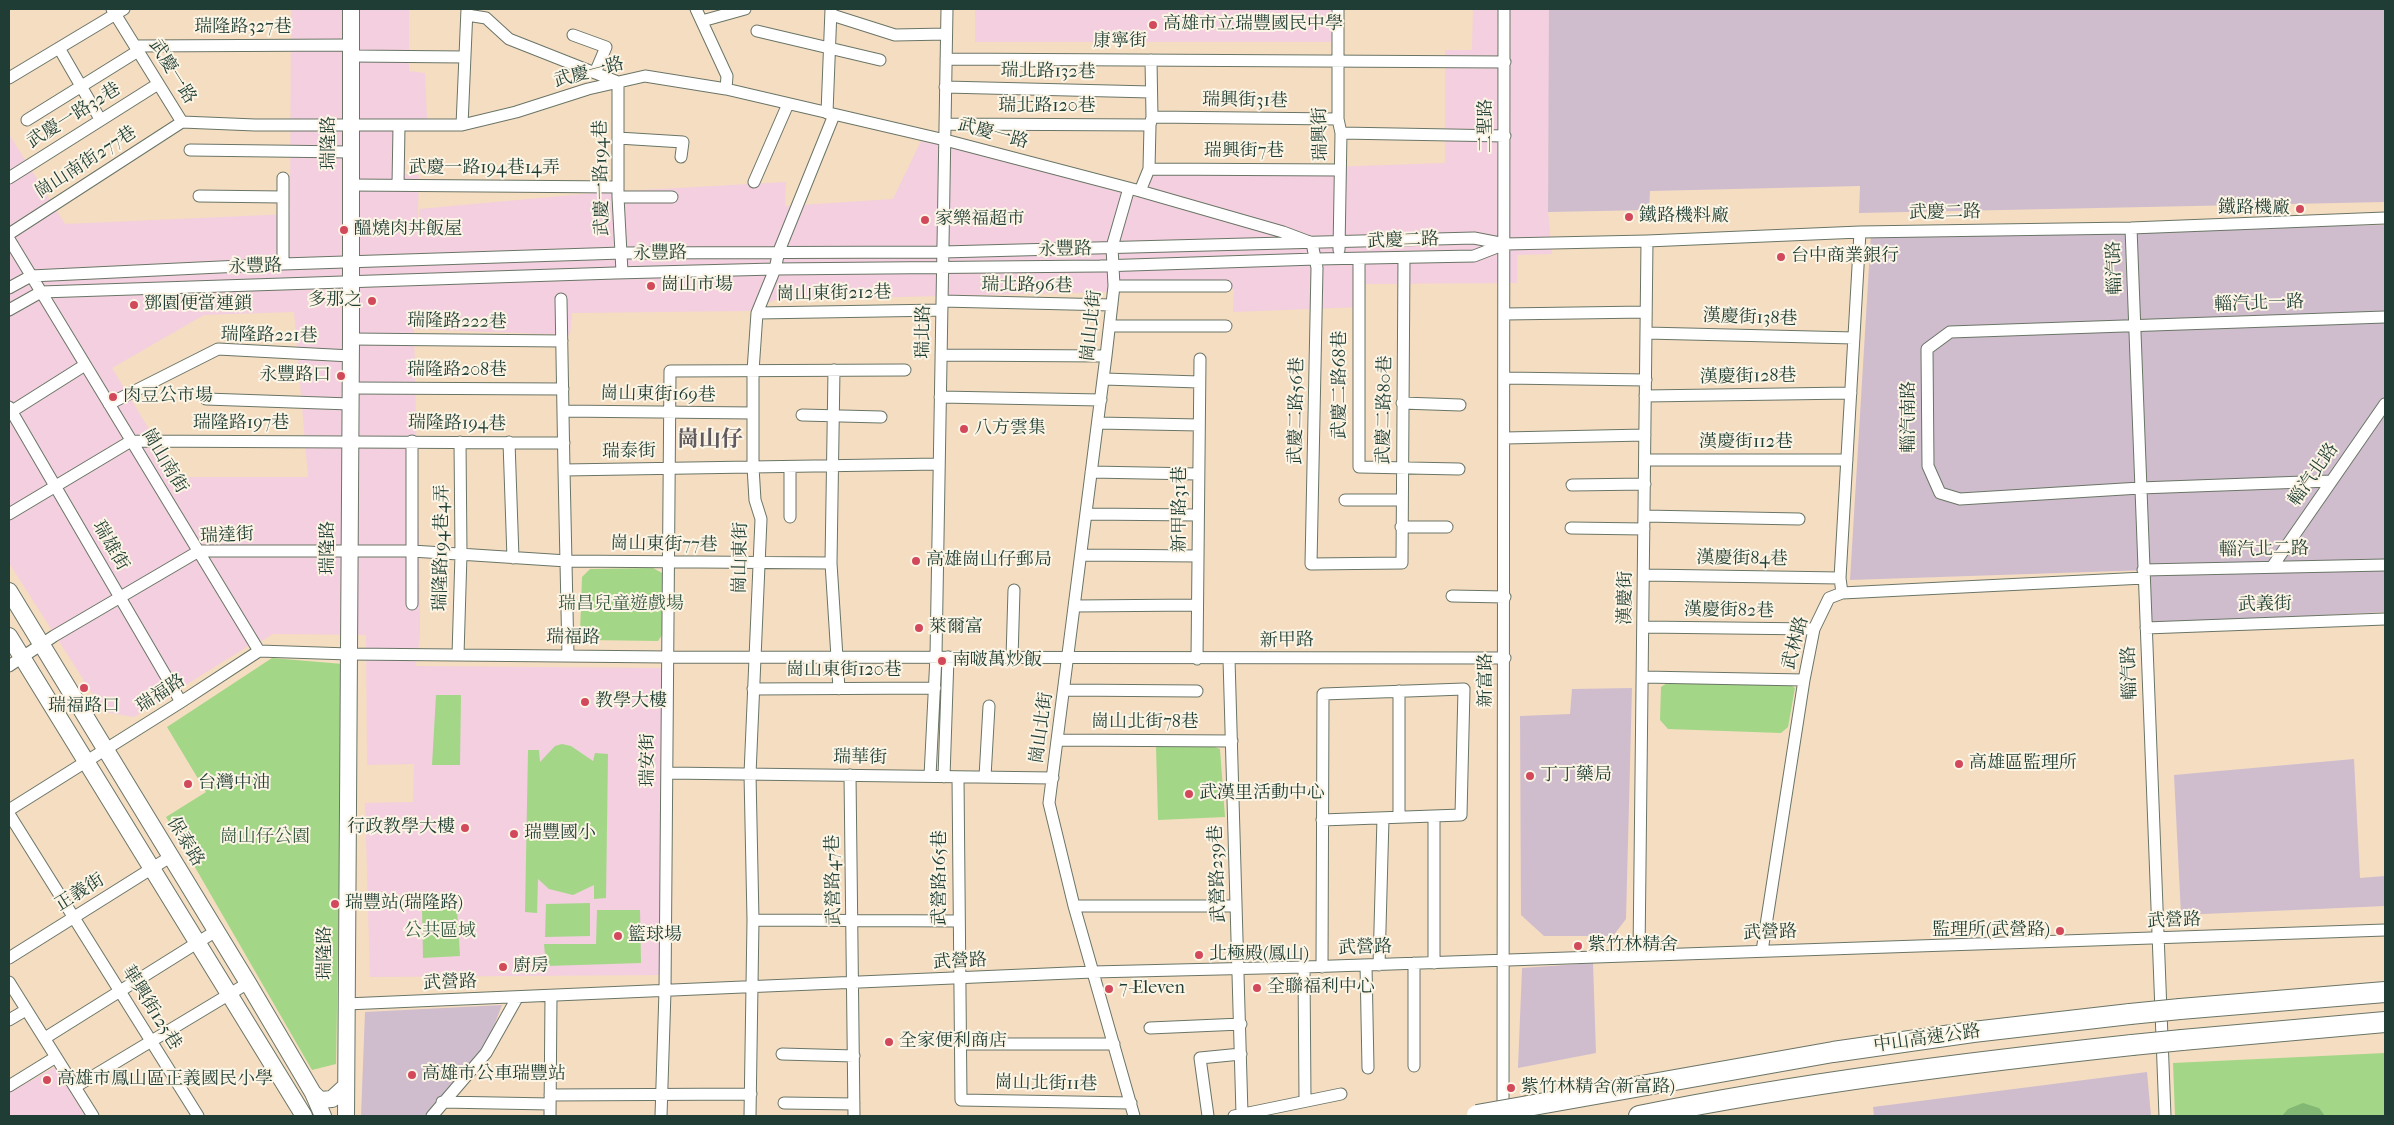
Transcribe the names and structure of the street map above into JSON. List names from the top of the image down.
{
  "streets": {
    "highway": ["中山高速公路"],
    "street": [
      "瑞隆路327巷",
      "康寧街",
      "武慶一路",
      "瑞北路132巷",
      "瑞興街31巷",
      "瑞北路120巷",
      "武慶一路32巷",
      "二聖路",
      "瑞興街",
      "瑞隆路",
      "瑞興街7巷",
      "崗山南街277巷",
      "武慶一路194巷14弄",
      "武慶一路194巷",
      "武慶二路",
      "永豐路",
      "輜汽路",
      "瑞北路96巷",
      "崗山東街212巷",
      "輜汽北一路",
      "漢慶街138巷",
      "瑞隆路222巷",
      "崗山北街",
      "瑞北路",
      "瑞隆路221巷",
      "瑞隆路208巷",
      "漢慶街128巷",
      "武慶二路68巷",
      "崗山東街169巷",
      "武慶二路80巷",
      "武慶二路56巷",
      "輜汽南路",
      "瑞隆路197巷",
      "瑞隆路194巷",
      "漢慶街112巷",
      "瑞泰街",
      "崗山南街",
      "輜汽北路",
      "新甲路31巷",
      "瑞達街",
      "崗山東街77巷",
      "瑞雄街",
      "瑞隆路194巷4弄",
      "輜汽北二路",
      "崗山東街",
      "漢慶街84巷",
      "漢慶街",
      "武義街",
      "漢慶街82巷",
      "瑞福路",
      "新甲路",
      "武林路",
      "崗山東街120巷",
      "新富路",
      "崗山北街78巷",
      "瑞華街",
      "瑞安街",
      "保泰路",
      "武營路239巷",
      "武營路165巷",
      "武營路47巷",
      "正義街",
      "武營路",
      "華興街125巷",
      "崗山北街11巷"
    ]
  },
  "crossings": [
    ["瑞隆路327巷", "武慶一路"],
    ["瑞隆路327巷", "瑞隆路"],
    ["康寧街", "二聖路"],
    ["康寧街", "瑞興街"],
    ["康寧街", "瑞北路"],
    ["武慶一路", "武慶一路32巷"],
    ["武慶一路", "瑞隆路"],
    ["武慶一路", "崗山南街277巷"],
    ["武慶一路", "武慶一路194巷"],
    ["武慶一路", "武慶二路"],
    ["武慶一路", "崗山北街"],
    ["武慶一路", "瑞北路"],
    ["武慶一路", "崗山東街"],
    ["瑞北路132巷", "瑞北路"],
    ["瑞興街31巷", "瑞北路120巷"],
    ["瑞興街31巷", "瑞興街"],
    ["瑞北路120巷", "瑞北路"],
    ["二聖路", "武慶二路"],
    ["二聖路", "新富路"],
    ["瑞興街", "瑞興街7巷"],
    ["瑞興街", "武慶二路"],
    ["瑞隆路", "武慶一路194巷14弄"],
    ["瑞隆路", "永豐路"],
    ["瑞隆路", "瑞隆路222巷"],
    ["瑞隆路", "瑞隆路221巷"],
    ["瑞隆路", "瑞隆路208巷"],
    ["瑞隆路", "瑞隆路197巷"],
    ["瑞隆路", "瑞隆路194巷"],
    ["瑞隆路", "瑞達街"],
    ["瑞隆路", "瑞福路"],
    ["瑞隆路", "武營路"],
    ["瑞興街7巷", "崗山北街"],
    ["武慶一路194巷14弄", "武慶一路194巷"],
    ["武慶一路194巷", "永豐路"],
    ["武慶二路", "永豐路"],
    ["武慶二路", "輜汽路"],
    ["武慶二路", "崗山北街"],
    ["武慶二路", "武慶二路68巷"],
    ["武慶二路", "武慶二路80巷"],
    ["武慶二路", "武慶二路56巷"],
    ["武慶二路", "漢慶街"],
    ["武慶二路", "新富路"],
    ["永豐路", "崗山北街"],
    ["永豐路", "瑞北路"],
    ["永豐路", "武慶二路56巷"],
    ["永豐路", "崗山南街"],
    ["永豐路", "崗山東街"],
    ["輜汽路", "輜汽北一路"],
    ["輜汽路", "輜汽南路"],
    ["輜汽路", "輜汽北二路"],
    ["輜汽路", "武義街"],
    ["輜汽路", "武營路"],
    ["瑞北路96巷", "崗山東街212巷"],
    ["瑞北路96巷", "崗山北街"],
    ["瑞北路96巷", "瑞北路"],
    ["崗山東街212巷", "瑞北路"],
    ["崗山東街212巷", "崗山東街"],
    ["輜汽北一路", "輜汽南路"],
    ["漢慶街138巷", "漢慶街"],
    ["崗山北街", "瑞福路"],
    ["崗山北街", "新甲路"],
    ["崗山北街", "崗山北街78巷"],
    ["崗山北街", "瑞華街"],
    ["崗山北街", "武營路"],
    ["崗山北街", "崗山北街11巷"],
    ["瑞北路", "瑞泰街"],
    ["瑞北路", "瑞福路"],
    ["瑞北路", "崗山東街120巷"],
    ["瑞北路", "瑞華街"],
    ["瑞隆路221巷", "崗山南街"],
    ["漢慶街128巷", "漢慶街"],
    ["武慶二路68巷", "武慶二路80巷"],
    ["崗山東街169巷", "崗山東街"],
    ["崗山東街169巷", "瑞安街"],
    ["武慶二路80巷", "武慶二路56巷"],
    ["瑞隆路197巷", "瑞隆路194巷"],
    ["瑞隆路197巷", "崗山南街"],
    ["瑞隆路194巷", "瑞隆路194巷4弄"],
    ["漢慶街112巷", "漢慶街"],
    ["瑞泰街", "崗山東街"],
    ["瑞泰街", "瑞安街"],
    ["崗山南街", "瑞達街"],
    ["崗山南街", "瑞福路"],
    ["輜汽北路", "輜汽北二路"],
    ["新甲路31巷", "新甲路"],
    ["瑞達街", "崗山東街77巷"],
    ["瑞達街", "瑞雄街"],
    ["瑞達街", "瑞隆路194巷4弄"],
    ["瑞達街", "保泰路"],
    ["崗山東街77巷", "瑞隆路194巷4弄"],
    ["崗山東街77巷", "崗山東街"],
    ["崗山東街77巷", "瑞安街"],
    ["瑞雄街", "瑞福路"],
    ["瑞隆路194巷4弄", "瑞福路"],
    ["崗山東街", "瑞福路"],
    ["崗山東街", "崗山東街120巷"],
    ["崗山東街", "瑞華街"],
    ["崗山東街", "瑞安街"],
    ["崗山東街", "武營路"],
    ["漢慶街84巷", "漢慶街"],
    ["漢慶街", "漢慶街82巷"],
    ["漢慶街", "武營路"],
    ["漢慶街82巷", "武林路"],
    ["瑞福路", "新甲路"],
    ["瑞福路", "瑞安街"],
    ["瑞福路", "保泰路"],
    ["新甲路", "新富路"],
    ["新甲路", "武營路239巷"],
    ["武林路", "武營路"],
    ["新富路", "武營路"],
    ["崗山北街78巷", "武營路239巷"],
    ["瑞華街", "瑞安街"],
    ["瑞華街", "武營路165巷"],
    ["瑞華街", "武營路47巷"],
    ["瑞安街", "武營路"],
    ["保泰路", "正義街"],
    ["武營路239巷", "武營路"],
    ["武營路165巷", "武營路"],
    ["武營路165巷", "崗山北街11巷"],
    ["武營路47巷", "武營路"],
    ["正義街", "華興街125巷"]
  ],
  "districts": ["崗山仔"],
  "parks": ["瑞昌兒童遊戲場", "崗山仔公園", "公共區域"],
  "places": [
    "高雄市立瑞豐國民中學",
    "鐵路機廠",
    "鐵路機料廠",
    "家樂福超市",
    "醞燒肉丼飯屋",
    "台中商業銀行",
    "崗山市場",
    "多那之",
    "鄧園便當連鎖",
    "永豐路口",
    "肉豆公市場",
    "八方雲集",
    "高雄崗山仔郵局",
    "萊爾富",
    "南啵萬炒飯",
    "瑞福路口",
    "教學大樓",
    "高雄區監理所",
    "丁丁藥局",
    "台灣中油",
    "武漢里活動中心",
    "行政教學大樓",
    "瑞豐國小",
    "瑞豐站(瑞隆路)",
    "監理所(武營路)",
    "籃球場",
    "紫竹林精舍",
    "北極殿(鳳山)",
    "廚房",
    "全聯福利中心",
    "7-Eleven",
    "全家便利商店",
    "高雄市公車瑞豐站",
    "高雄市鳳山區正義國民小學",
    "紫竹林精舍(新富路)"
  ]
}
